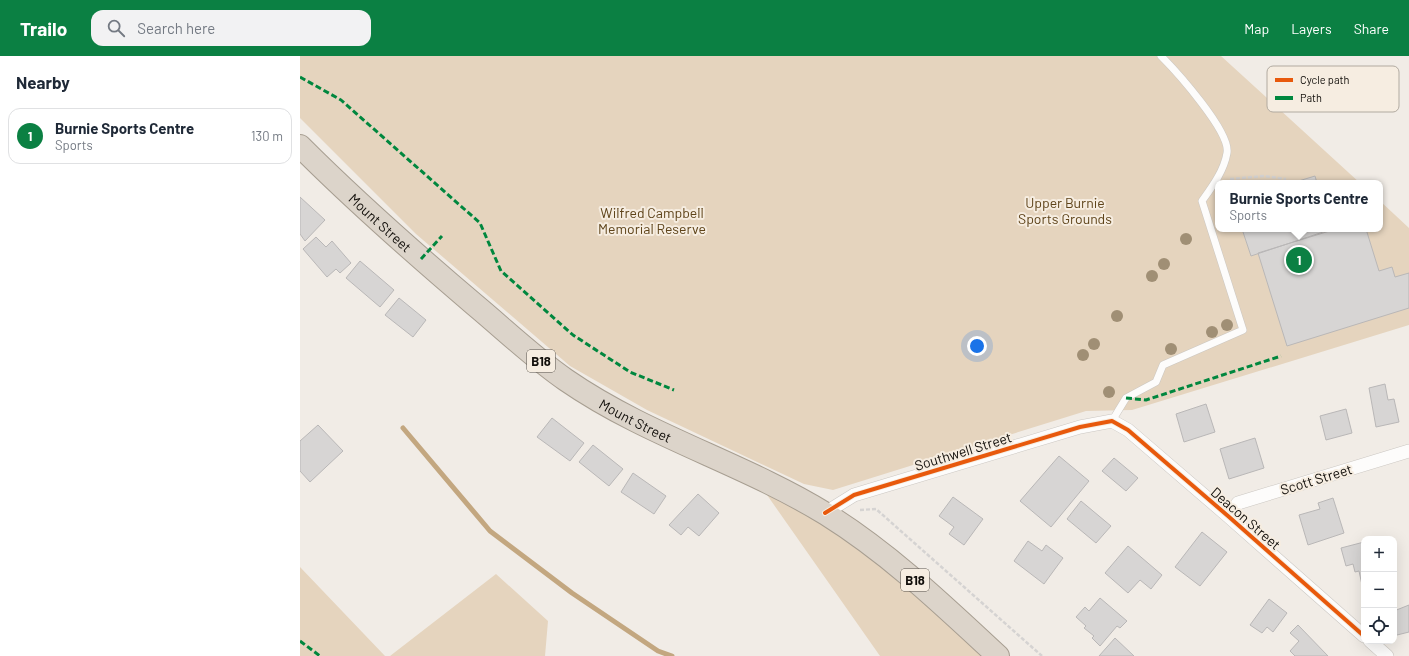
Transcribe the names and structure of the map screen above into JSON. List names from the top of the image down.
{
  "streets": {
    "highway": ["Mount Street", "B18"],
    "street": ["Southwell Street", "Scott Street", "Deacon Street"]
  },
  "crossings": [
    ["Mount Street", "Southwell Street"],
    ["Southwell Street", "Deacon Street"],
    ["Scott Street", "Deacon Street"]
  ],
  "parks": ["Upper Burnie Sports Grounds", "Wilfred Campbell Memorial Reserve"],
  "legend": ["Cycle path", "Path"],
  "page": {
    "header": "Trailo",
    "search": "Search here",
    "nav": ["Map", "Layers", "Share"],
    "heading": "Nearby",
    "list": [
      {
        "mark": "1",
        "name": "Burnie Sports Centre",
        "note": "Sports",
        "value": "130 m"
      }
    ],
    "popup": ["Burnie Sports Centre", "Sports"],
    "pins": "1",
    "map_buttons": ["+", "−"]
  }
}
